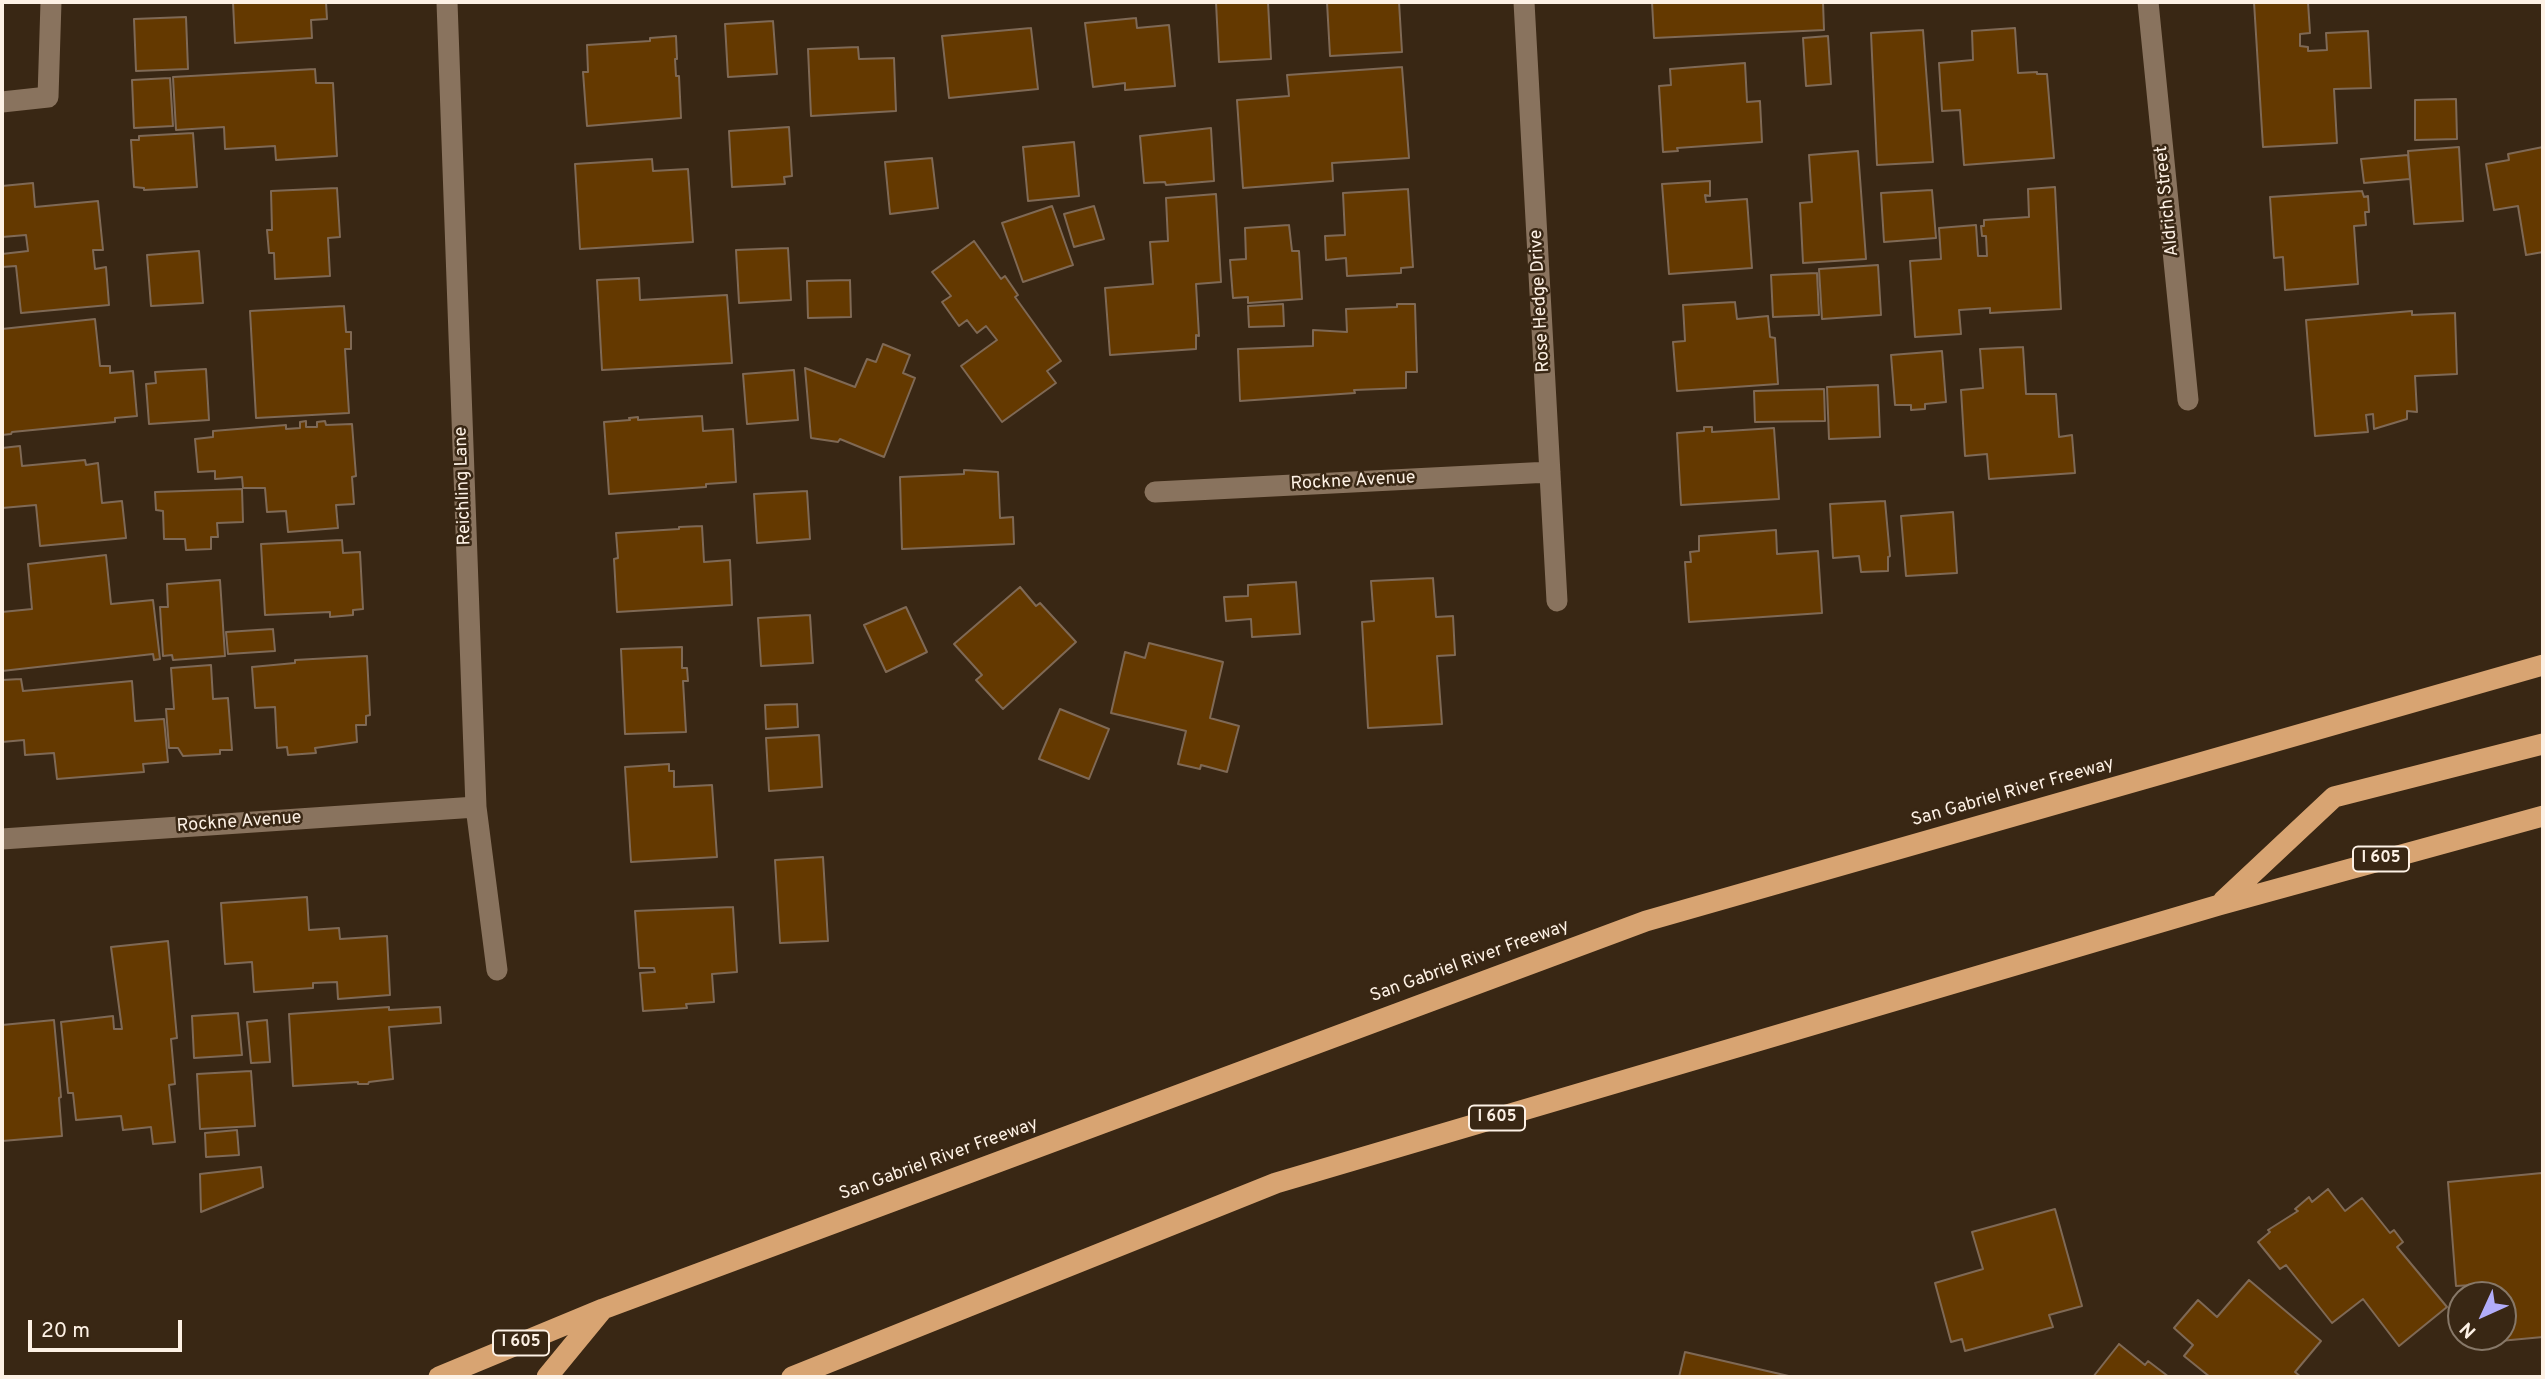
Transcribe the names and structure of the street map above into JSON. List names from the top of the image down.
{
  "streets": {
    "highway": ["San Gabriel River Freeway", "I 605"],
    "street": [
      "Aldrich Street",
      "Rose Hedge Drive",
      "Rockne Avenue",
      "Reichling Lane"
    ]
  },
  "crossings": [
    ["Rose Hedge Drive", "Rockne Avenue"],
    ["Rockne Avenue", "Reichling Lane"]
  ],
  "scale_bar": "20 m",
  "north": "bottom left"
}
